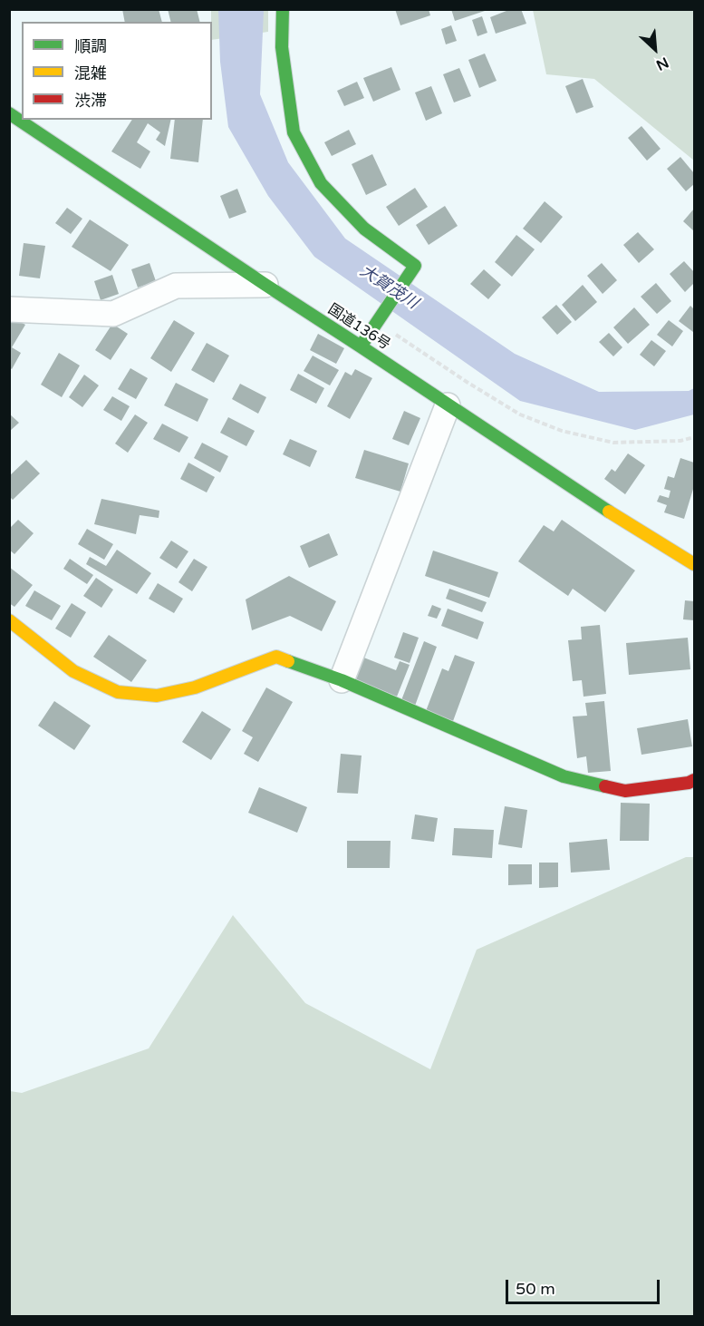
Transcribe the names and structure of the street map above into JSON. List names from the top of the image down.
{
  "streets": {
    "main road": ["国道136号"]
  },
  "water": ["大賀茂川"],
  "legend": ["順調", "混雑", "渋滞"],
  "scale_bar": "50 m",
  "north": "bottom right"
}
